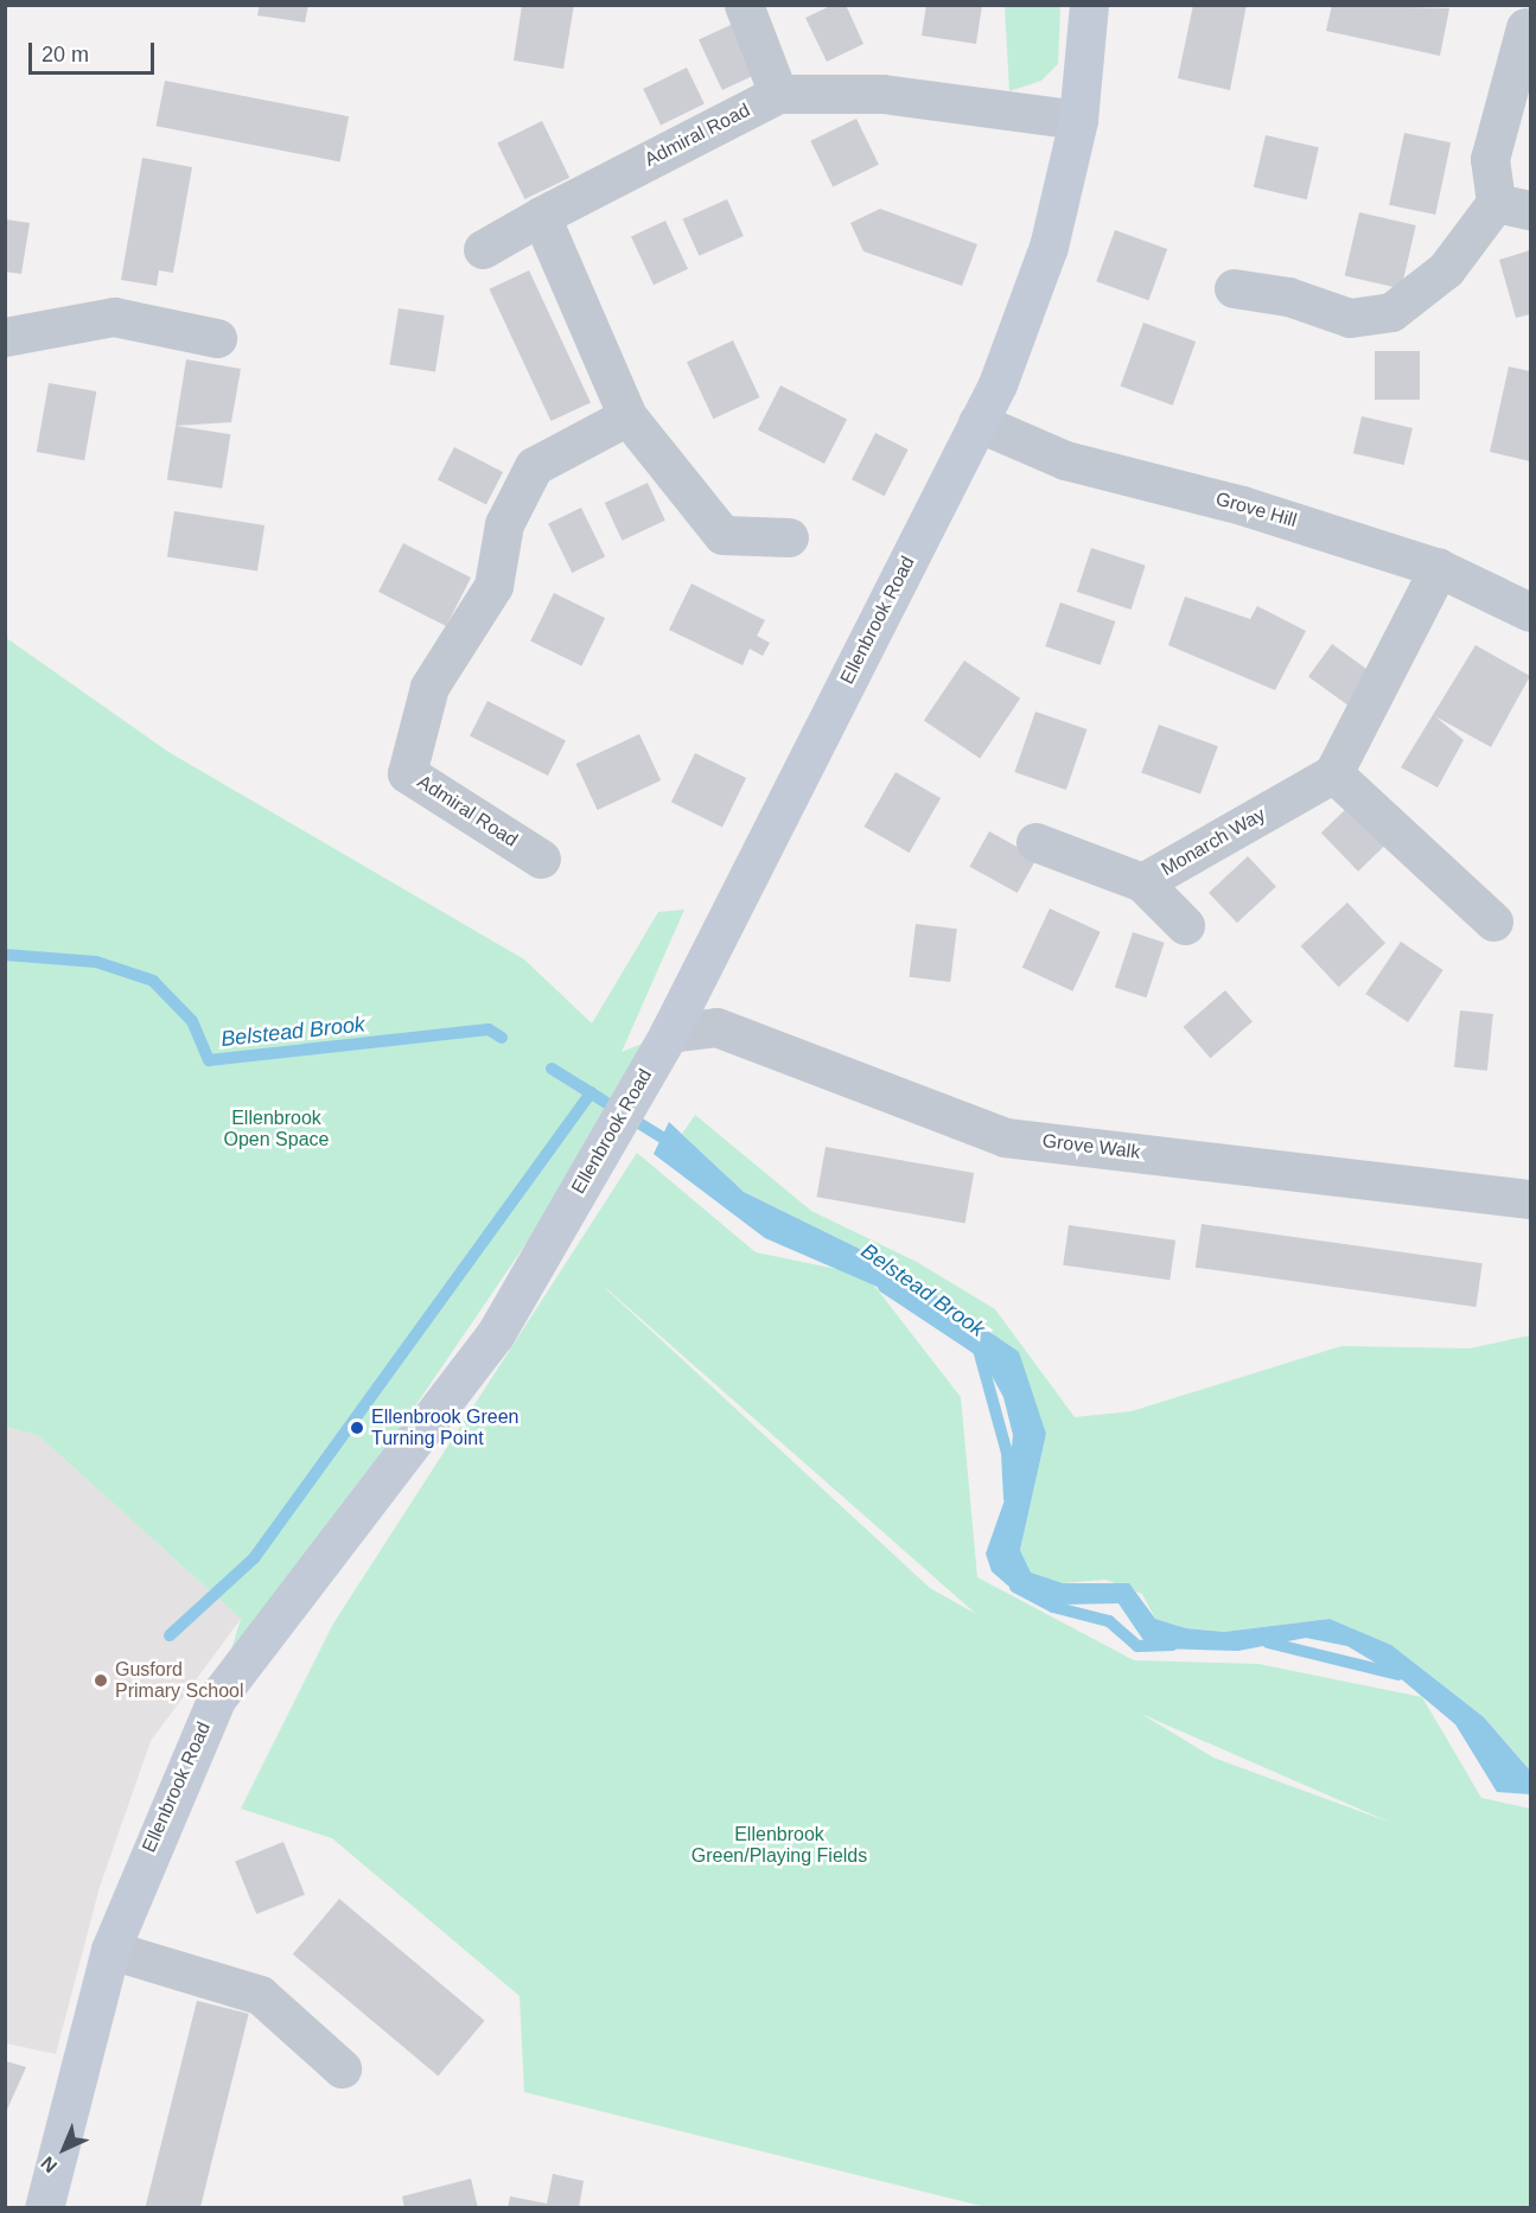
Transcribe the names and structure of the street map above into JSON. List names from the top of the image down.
{
  "streets": {
    "street": [
      "Admiral Road",
      "Grove Hill",
      "Ellenbrook Road",
      "Monarch Way",
      "Grove Walk"
    ]
  },
  "crossings": [
    ["Admiral Road", "Ellenbrook Road"],
    ["Grove Hill", "Ellenbrook Road"],
    ["Ellenbrook Road", "Grove Walk"]
  ],
  "water": ["Belstead Brook"],
  "parks": ["Ellenbrook Open Space", "Ellenbrook Green/Playing Fields"],
  "places": ["Ellenbrook Green Turning Point", "Gusford Primary School"],
  "scale_bar": "20 m",
  "north": "bottom left"
}
